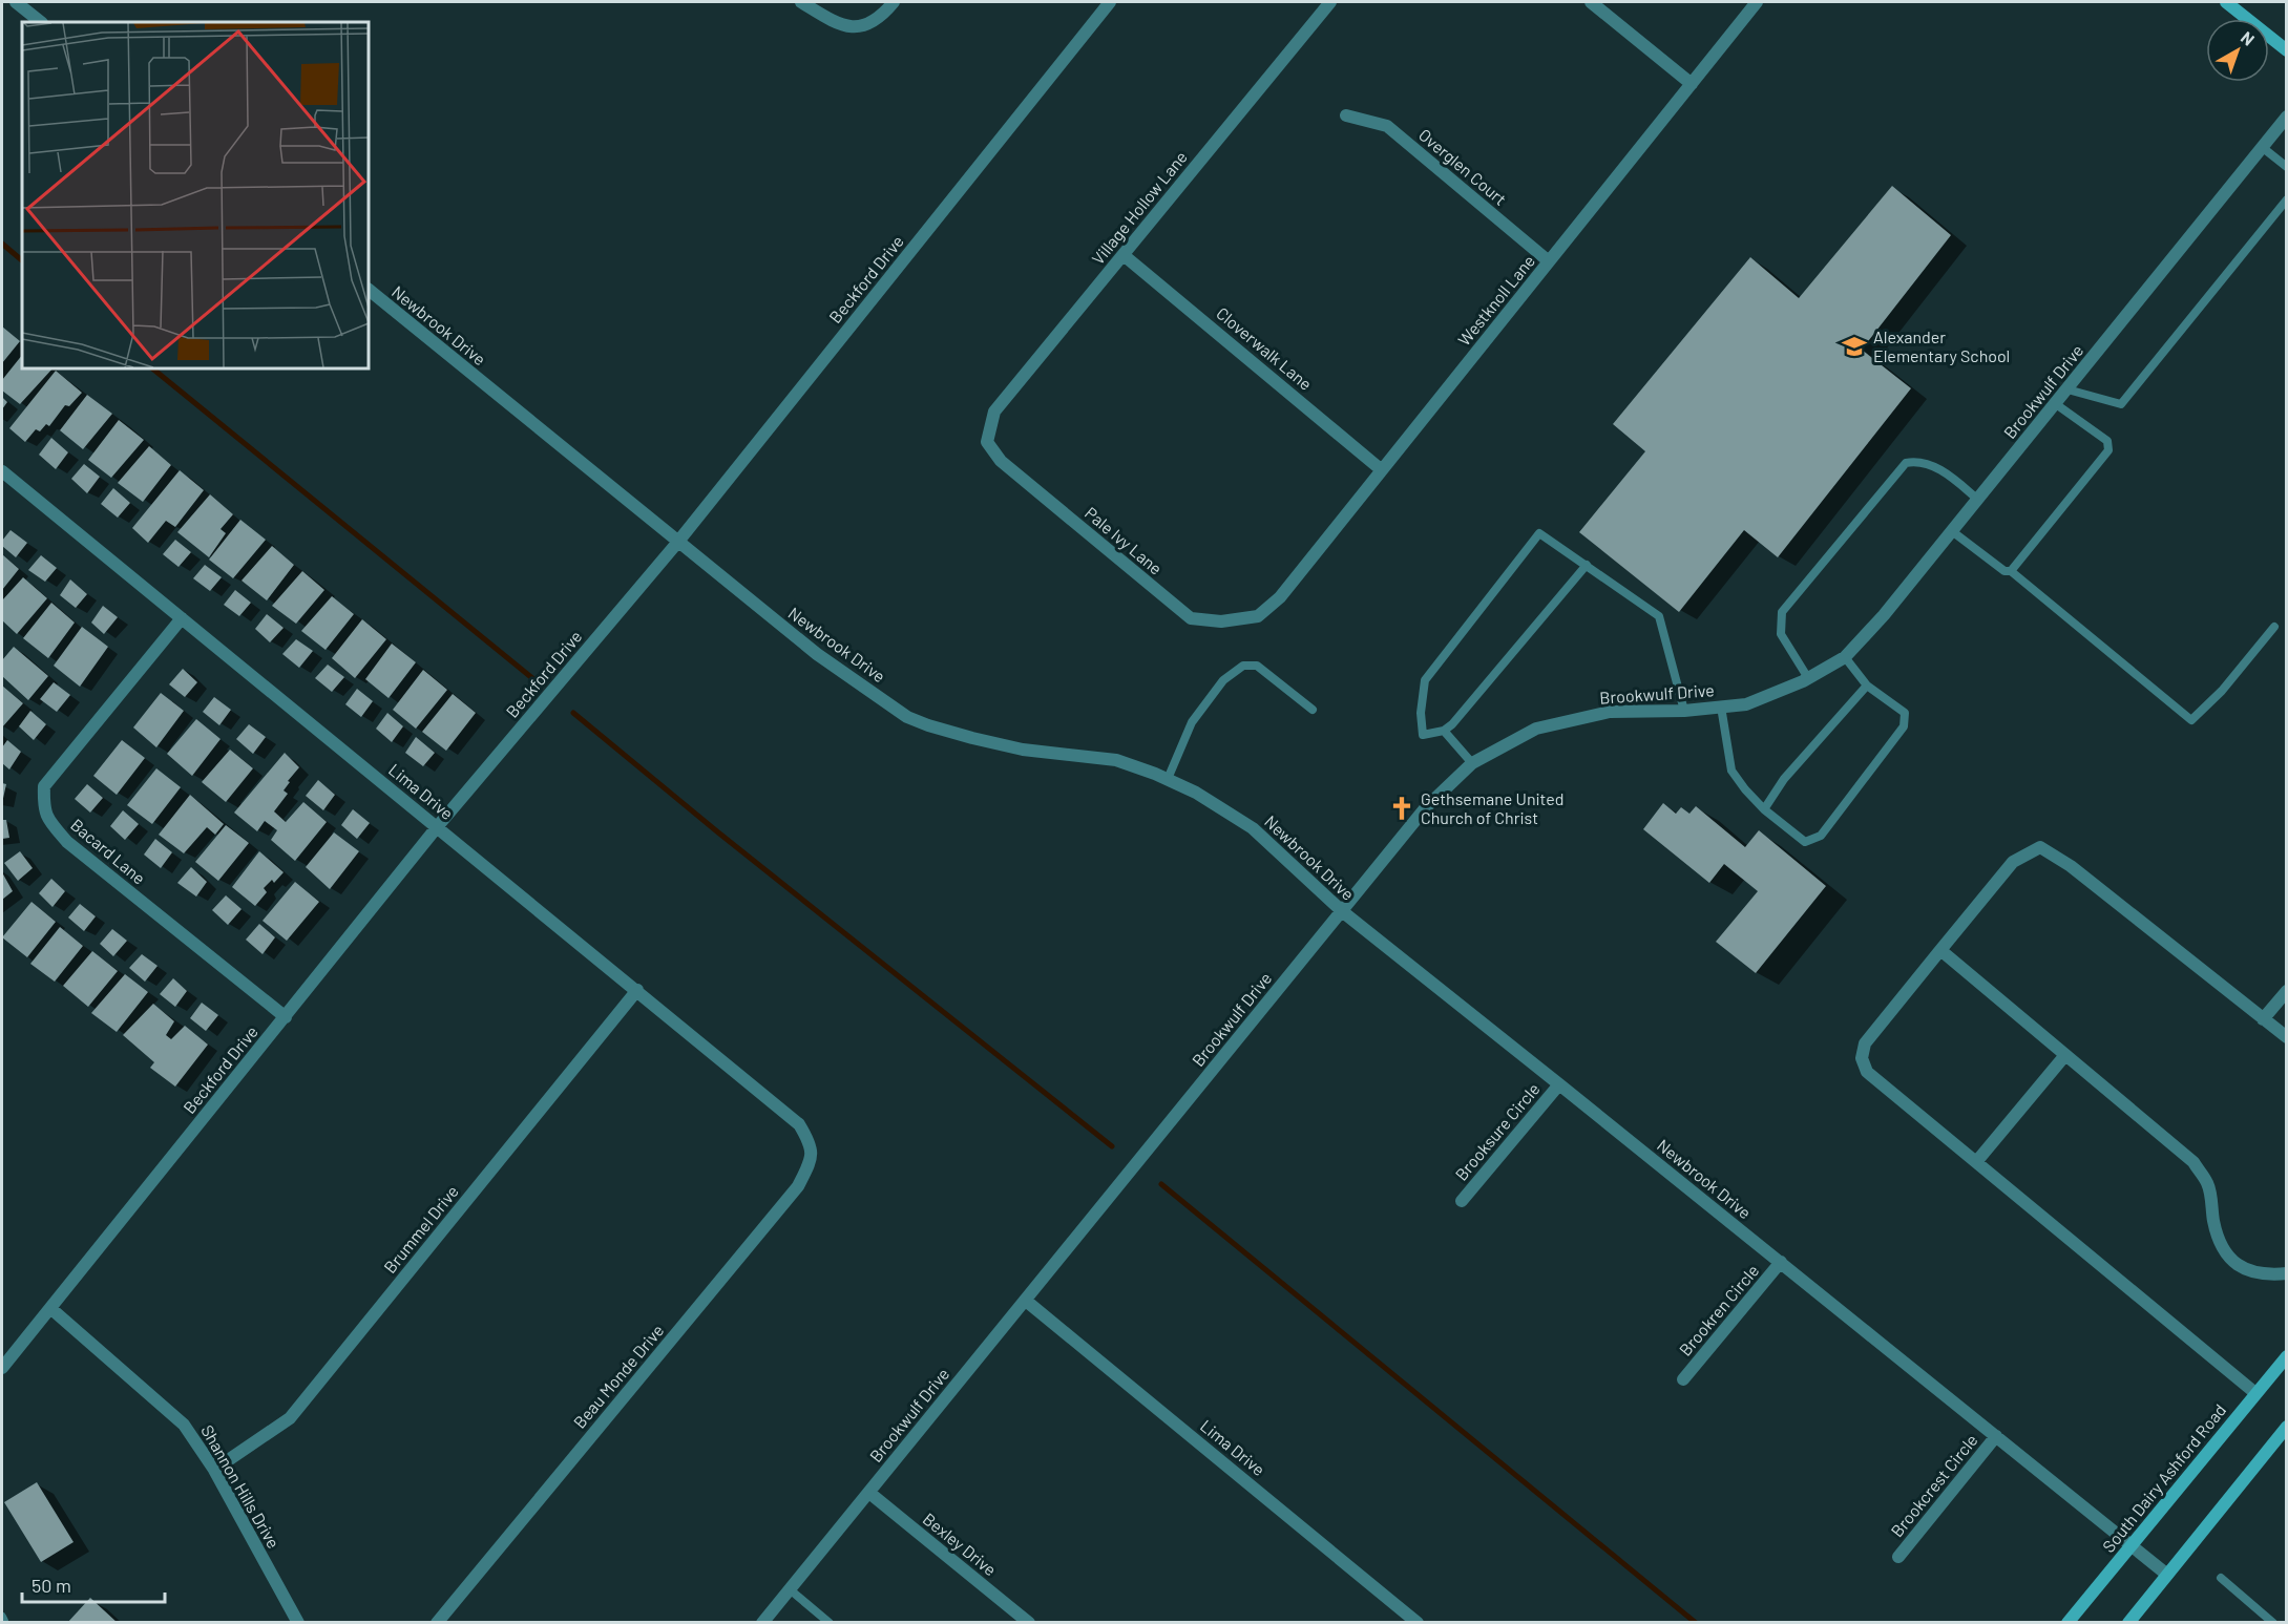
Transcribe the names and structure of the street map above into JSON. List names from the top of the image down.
{
  "streets": {
    "main road": ["South Dairy Ashford Road"],
    "street": [
      "Overglen Court",
      "Village Hollow Lane",
      "Beckford Drive",
      "Westknoll Lane",
      "Newbrook Drive",
      "Cloverwalk Lane",
      "Brookwulf Drive",
      "Pale Ivy Lane",
      "Lima Drive",
      "Bacard Lane",
      "Brooksure Circle",
      "Brummel Drive",
      "Brookren Circle",
      "Beau Monde Drive",
      "Brookcrest Circle",
      "Shannon Hills Drive",
      "Bexley Drive"
    ]
  },
  "crossings": [
    ["Overglen Court", "Westknoll Lane"],
    ["Village Hollow Lane", "Cloverwalk Lane"],
    ["Village Hollow Lane", "Pale Ivy Lane"],
    ["Beckford Drive", "Newbrook Drive"],
    ["Beckford Drive", "Lima Drive"],
    ["Beckford Drive", "Bacard Lane"],
    ["Beckford Drive", "Shannon Hills Drive"],
    ["Westknoll Lane", "Cloverwalk Lane"],
    ["Westknoll Lane", "Pale Ivy Lane"],
    ["Newbrook Drive", "Brookwulf Drive"],
    ["Newbrook Drive", "Brooksure Circle"],
    ["Newbrook Drive", "Brookren Circle"],
    ["Newbrook Drive", "South Dairy Ashford Road"],
    ["Newbrook Drive", "Brookcrest Circle"],
    ["Brookwulf Drive", "Lima Drive"],
    ["Brookwulf Drive", "Bexley Drive"],
    ["Lima Drive", "Bacard Lane"],
    ["Lima Drive", "Brummel Drive"],
    ["Lima Drive", "Beau Monde Drive"],
    ["Brummel Drive", "Shannon Hills Drive"]
  ],
  "places": {
    "school or university": ["Alexander Elementary School"],
    "church": ["Gethsemane United Church of Christ"]
  },
  "scale_bar": "50 m",
  "north": "top right"
}
